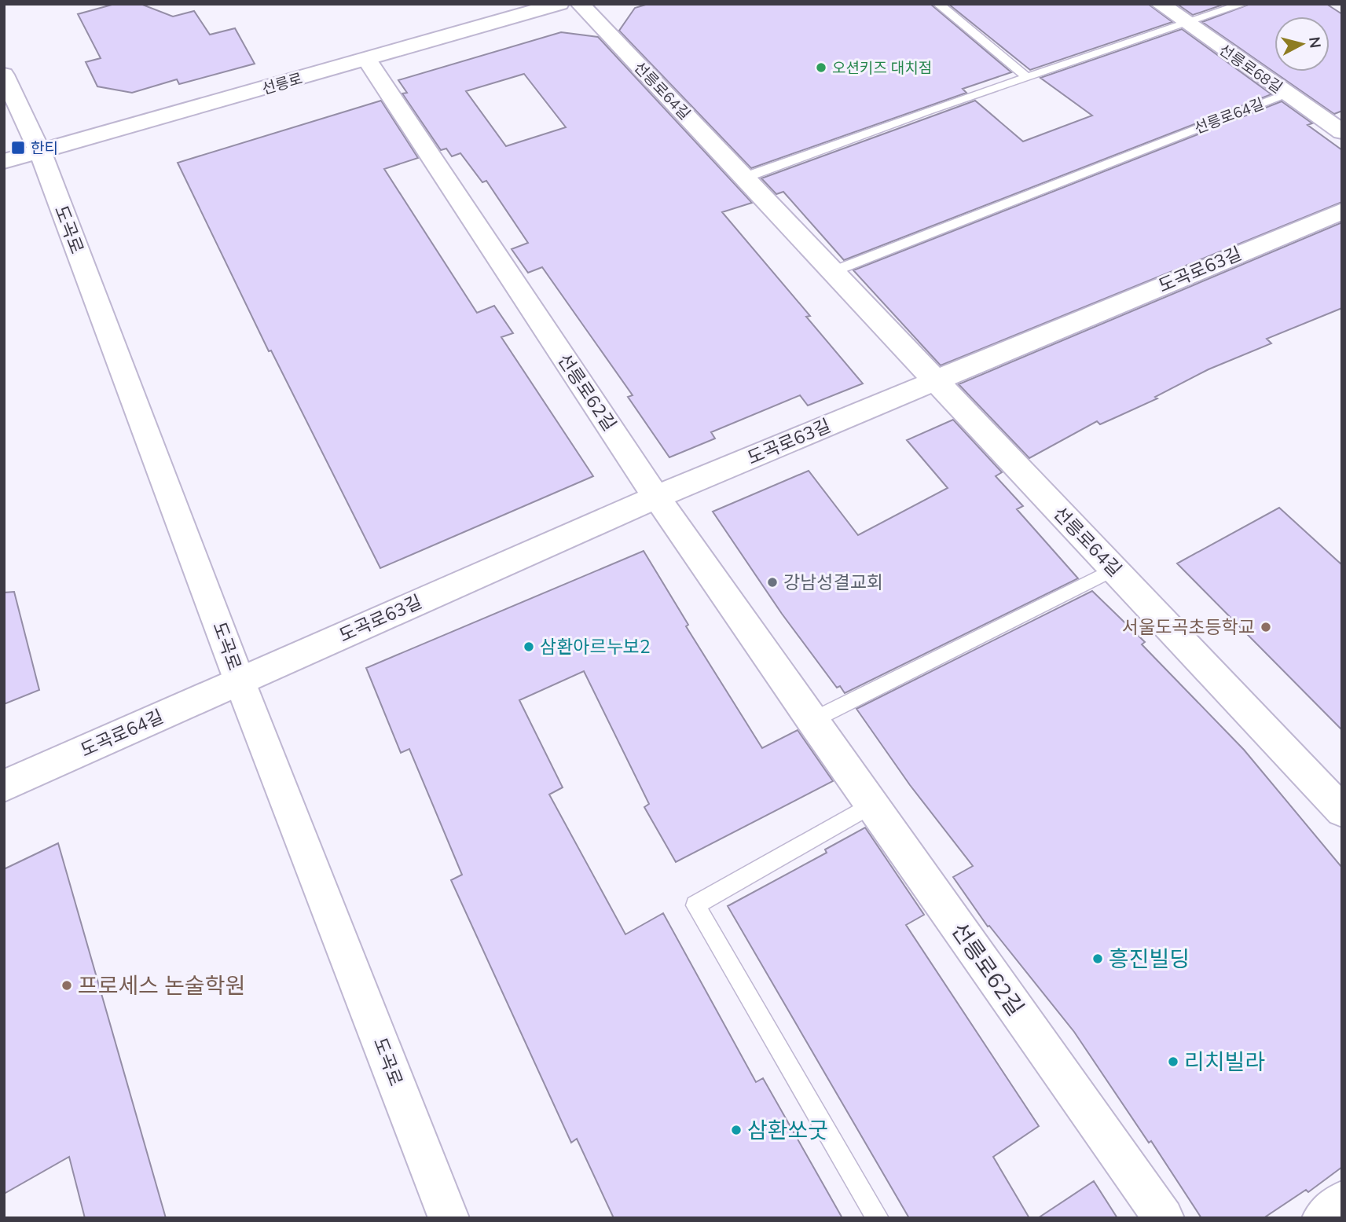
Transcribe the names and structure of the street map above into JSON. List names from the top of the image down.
{
  "streets": {
    "street": [
      "선릉로68길",
      "선릉로",
      "선릉로64길",
      "도곡로",
      "도곡로63길",
      "선릉로62길",
      "도곡로64길"
    ]
  },
  "crossings": [
    ["선릉로68길", "선릉로64길"],
    ["선릉로", "도곡로"],
    ["선릉로", "선릉로62길"],
    ["선릉로64길", "도곡로63길"],
    ["도곡로", "도곡로63길"],
    ["도곡로", "도곡로64길"],
    ["도곡로63길", "선릉로62길"],
    ["도곡로63길", "도곡로64길"]
  ],
  "places": {
    "other": [
      "오션키즈 대치점",
      "강남성결교회",
      "서울도곡초등학교",
      "삼환아르누보2",
      "흥진빌딩",
      "프로세스 논술학원",
      "리치빌라",
      "삼환쏘굿"
    ],
    "transit": ["한티"]
  },
  "north": "right"
}
